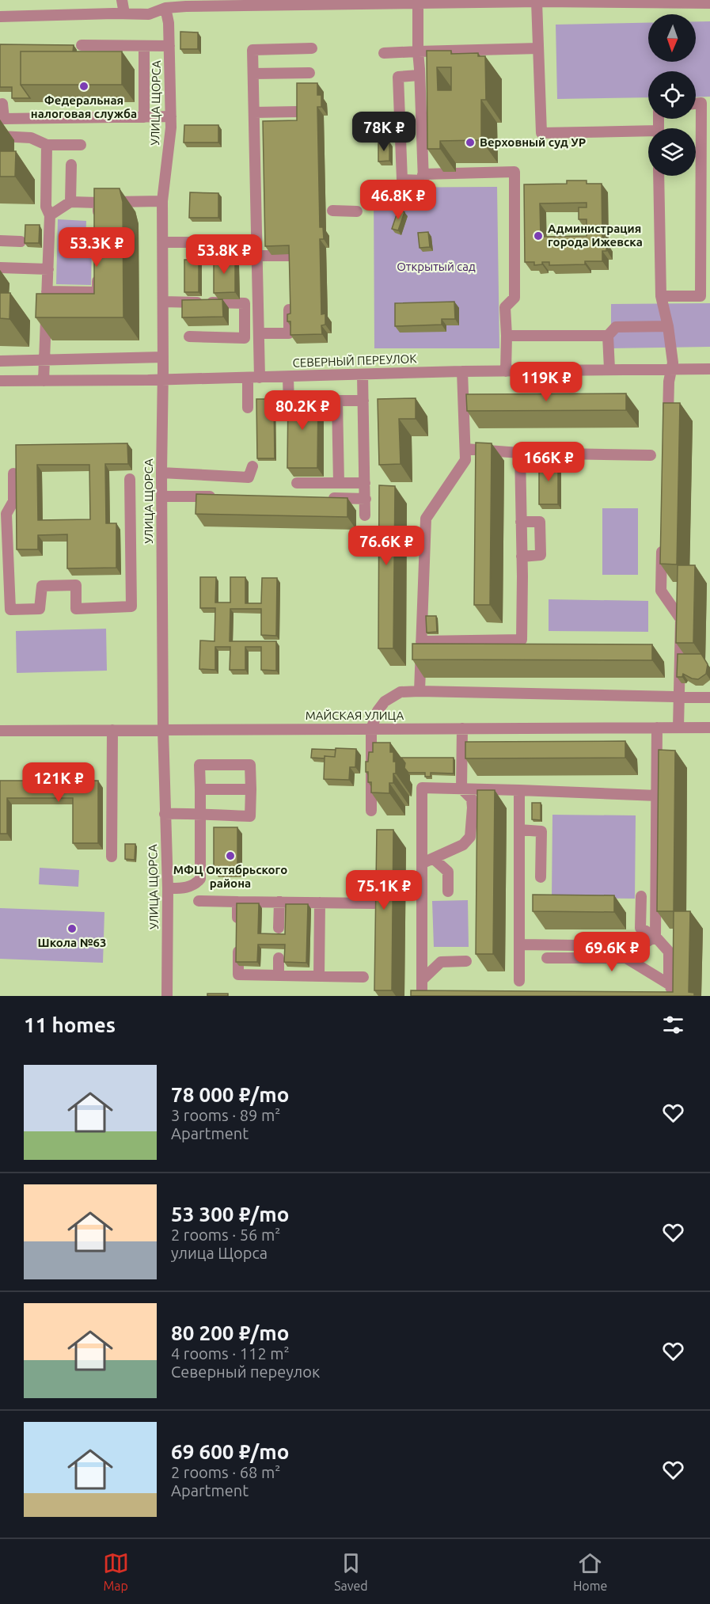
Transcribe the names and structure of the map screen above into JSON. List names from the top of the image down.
{
  "streets": {
    "street": ["УЛИЦА ЩОРСА", "СЕВЕРНЫЙ ПЕРЕУЛОК", "МАЙСКАЯ УЛИЦА"]
  },
  "crossings": [
    ["УЛИЦА ЩОРСА", "СЕВЕРНЫЙ ПЕРЕУЛОК"],
    ["УЛИЦА ЩОРСА", "МАЙСКАЯ УЛИЦА"]
  ],
  "parks": ["Открытый сад"],
  "places": [
    "Федеральная налоговая служба",
    "Верховный суд УР",
    "Администрация города Ижевска",
    "МФЦ Октябрьского района",
    "Школа №63"
  ],
  "north": "bottom",
  "page": {
    "price": [
      "78K ₽",
      "46.8K ₽",
      "53.3K ₽",
      "53.8K ₽",
      "119K ₽",
      "80.2K ₽",
      "166K ₽",
      "76.6K ₽",
      "121K ₽",
      "75.1K ₽",
      "69.6K ₽"
    ],
    "heading": "11 homes",
    "list": [
      {
        "name": "78 000 ₽/mo",
        "note": "3 rooms · 89 m² · Apartment"
      },
      {
        "name": "53 300 ₽/mo",
        "note": "2 rooms · 56 m² · улица Щорса"
      },
      {
        "name": "80 200 ₽/mo",
        "note": "4 rooms · 112 m² · Северный переулок"
      },
      {
        "name": "69 600 ₽/mo",
        "note": "2 rooms · 68 m² · Apartment"
      }
    ],
    "tabs": ["Map", "Saved", "Home"]
  }
}
